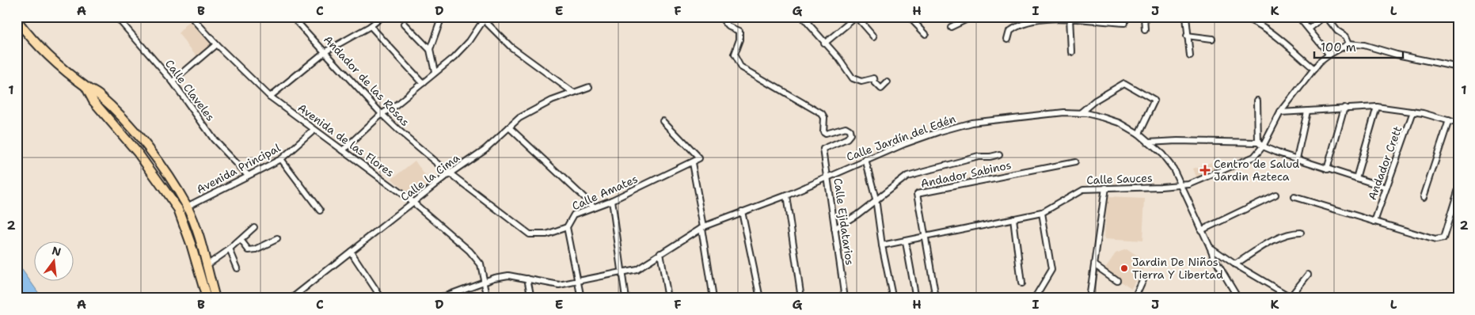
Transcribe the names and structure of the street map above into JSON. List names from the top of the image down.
{
  "streets": {
    "street": [
      "Andador de las Rosas",
      "Calle Claveles",
      "Calle Jardín del Edén",
      "Avenida de las Flores",
      "Andador Crett",
      "Avenida Principal",
      "Andador Sabinos",
      "Calle la Cima",
      "Calle Sauces",
      "Calle Amates",
      "Calle Ejidatarios"
    ]
  },
  "crossings": [
    ["Andador de las Rosas", "Calle la Cima"],
    ["Andador de las Rosas", "Calle Amates"],
    ["Calle Claveles", "Avenida Principal"],
    ["Calle Jardín del Edén", "Avenida de las Flores"],
    ["Calle Jardín del Edén", "Calle Sauces"],
    ["Calle Jardín del Edén", "Calle Ejidatarios"],
    ["Avenida de las Flores", "Avenida Principal"],
    ["Avenida de las Flores", "Calle la Cima"],
    ["Andador Sabinos", "Calle Sauces"],
    ["Andador Sabinos", "Calle Ejidatarios"]
  ],
  "places": {
    "health": ["Centro de Salud Jardin Azteca"],
    "other": ["Jardin De Niños Tierra Y Libertad"]
  },
  "scale_bar": "100 m",
  "north": "top",
  "grid": {
    "columns": [
      "A",
      "B",
      "C",
      "D",
      "E",
      "F",
      "G",
      "H",
      "I",
      "J",
      "K",
      "L"
    ],
    "rows": ["1", "2"]
  }
}
